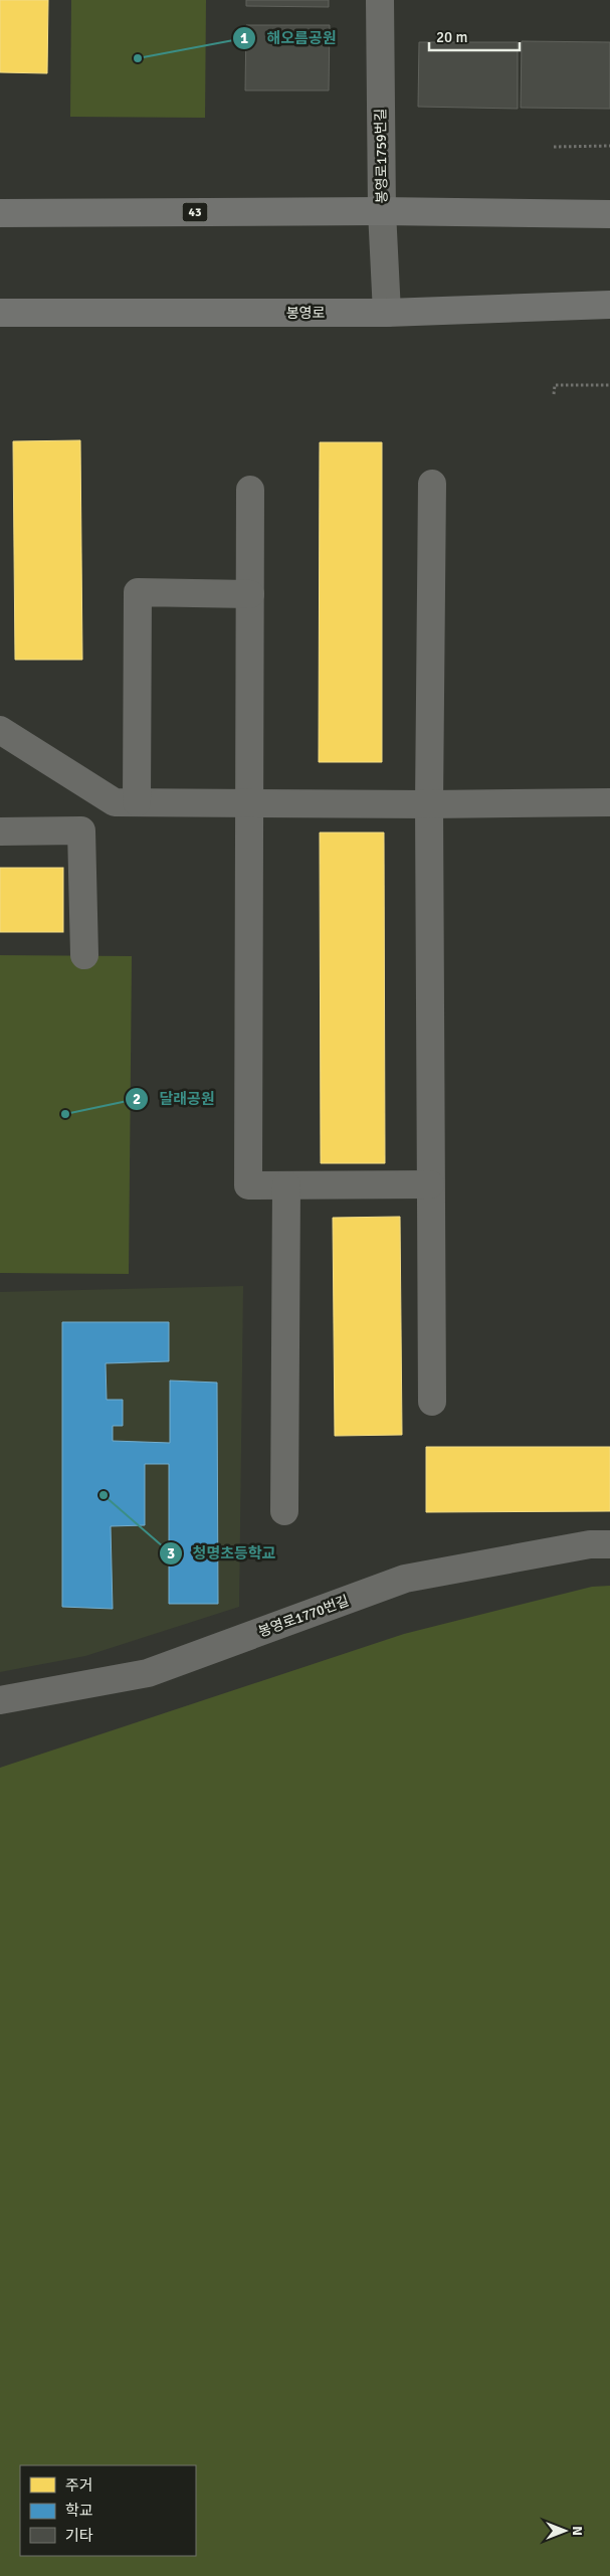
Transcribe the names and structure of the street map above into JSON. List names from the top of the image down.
{
  "streets": {
    "main road": ["43", "봉영로"],
    "street": ["봉영로1759번길", "봉영로1770번길"]
  },
  "crossings": [
    ["봉영로1759번길", "43"],
    ["봉영로1759번길", "봉영로"]
  ],
  "places": ["해오름공원", "달래공원", "청명초등학교"],
  "legend": ["주거", "학교", "기타"],
  "scale_bar": "20 m",
  "north": "right"
}
